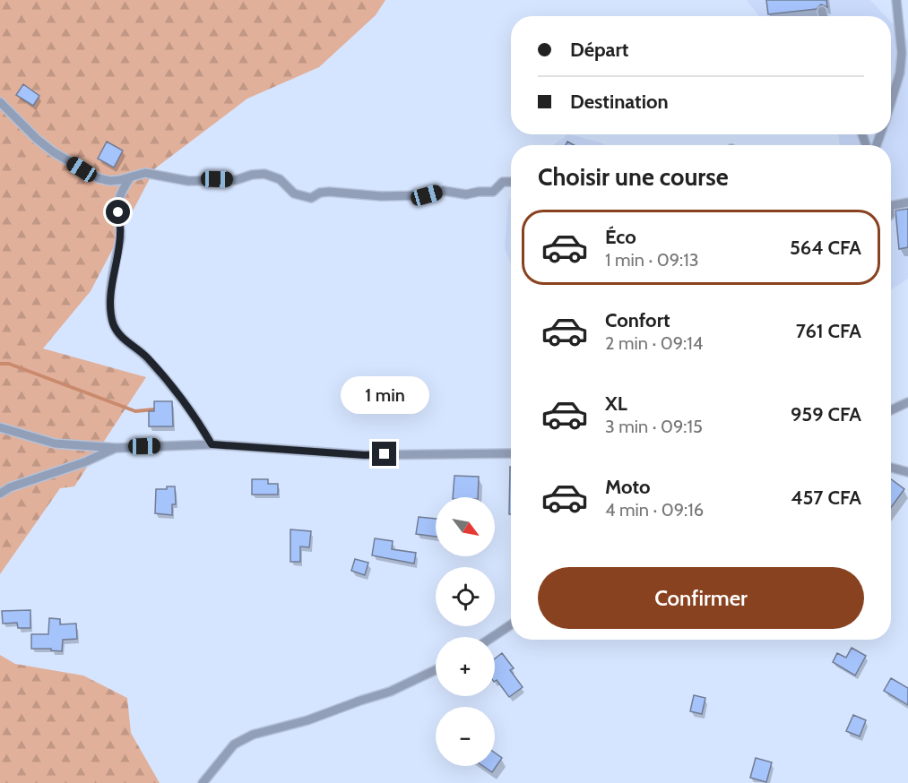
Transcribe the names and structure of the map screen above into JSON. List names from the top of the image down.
{
  "north": "bottom right",
  "page": {
    "banner": ["Départ", "Destination"],
    "heading": "Choisir une course",
    "list": [
      {
        "name": "Éco",
        "note": "1 min · 09:13",
        "value": "564 CFA"
      },
      {
        "name": "Confort",
        "note": "2 min · 09:14",
        "value": "761 CFA"
      },
      {
        "name": "XL",
        "note": "3 min · 09:15",
        "value": "959 CFA"
      },
      {
        "name": "Moto",
        "note": "4 min · 09:16",
        "value": "457 CFA"
      }
    ],
    "bubble": "1 min",
    "map_buttons": ["+", "−"],
    "buttons": "Confirmer"
  }
}
